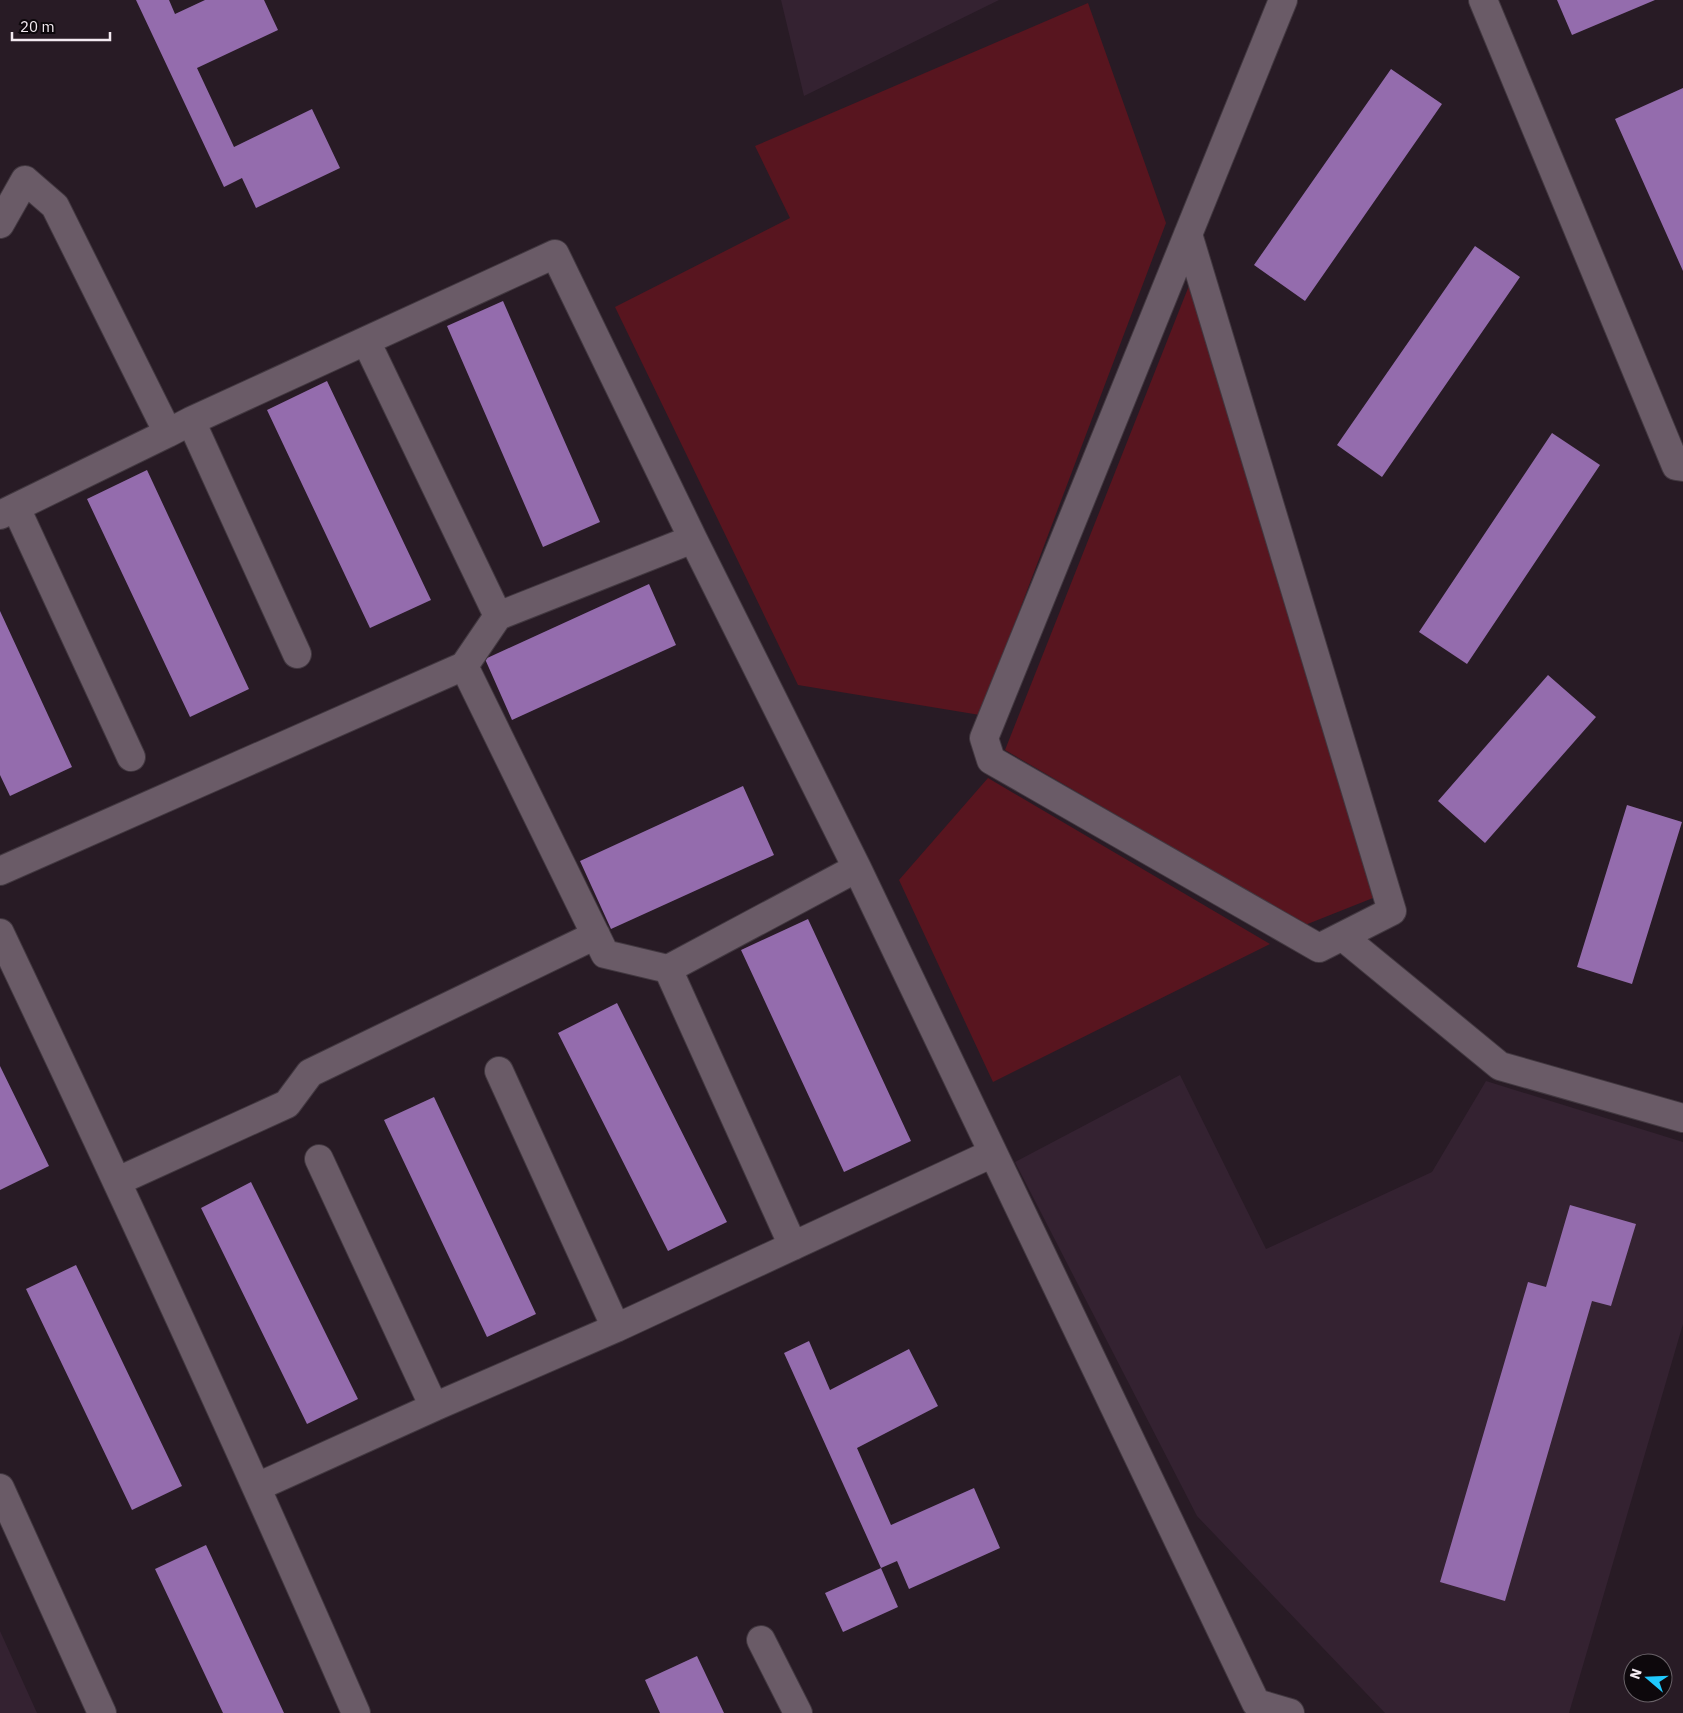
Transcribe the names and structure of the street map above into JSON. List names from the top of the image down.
{
  "scale_bar": "20 m",
  "north": "left"
}
